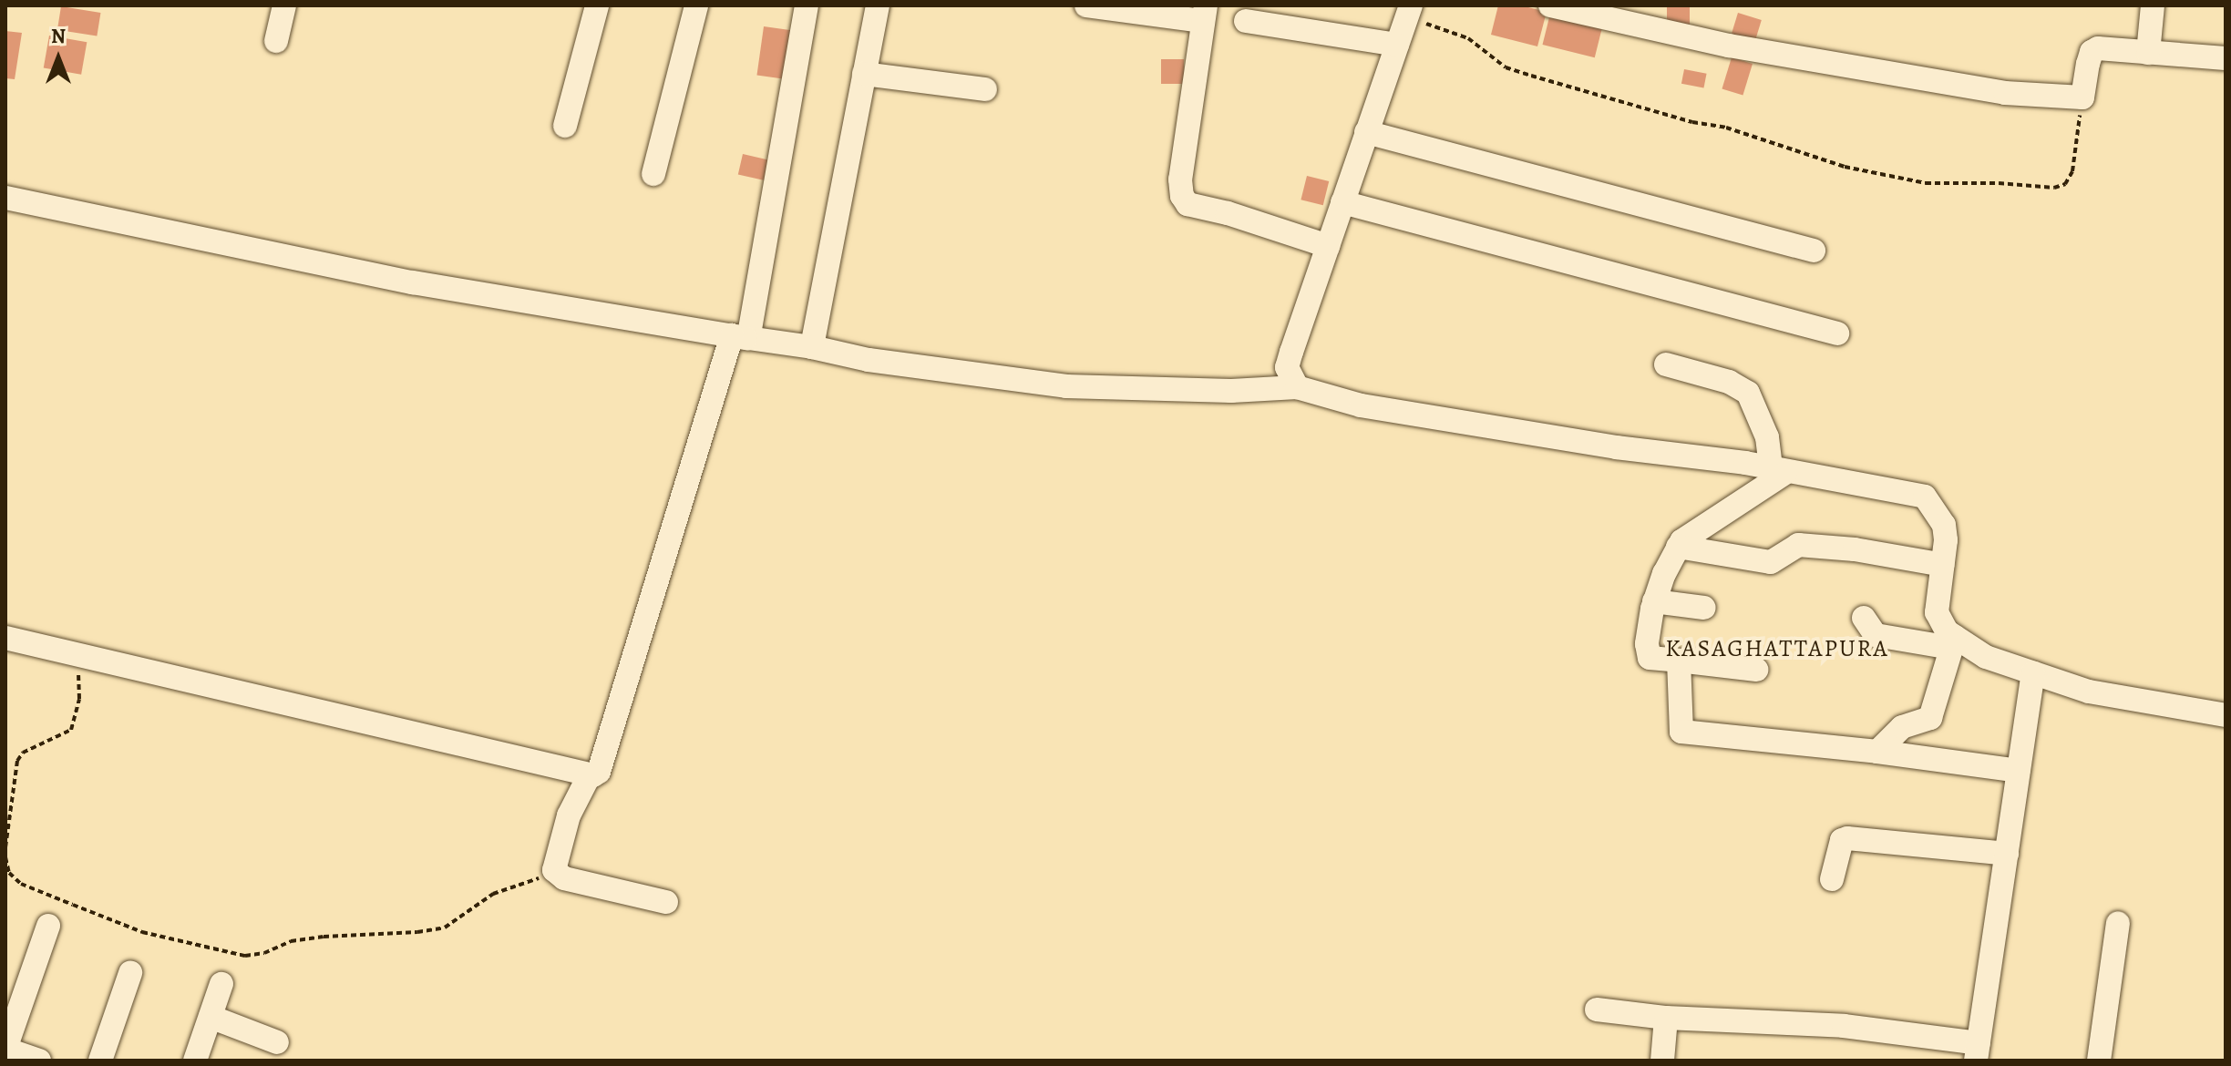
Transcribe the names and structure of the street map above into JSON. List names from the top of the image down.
{
  "districts": ["KASAGHATTAPURA"],
  "north": "top"
}
